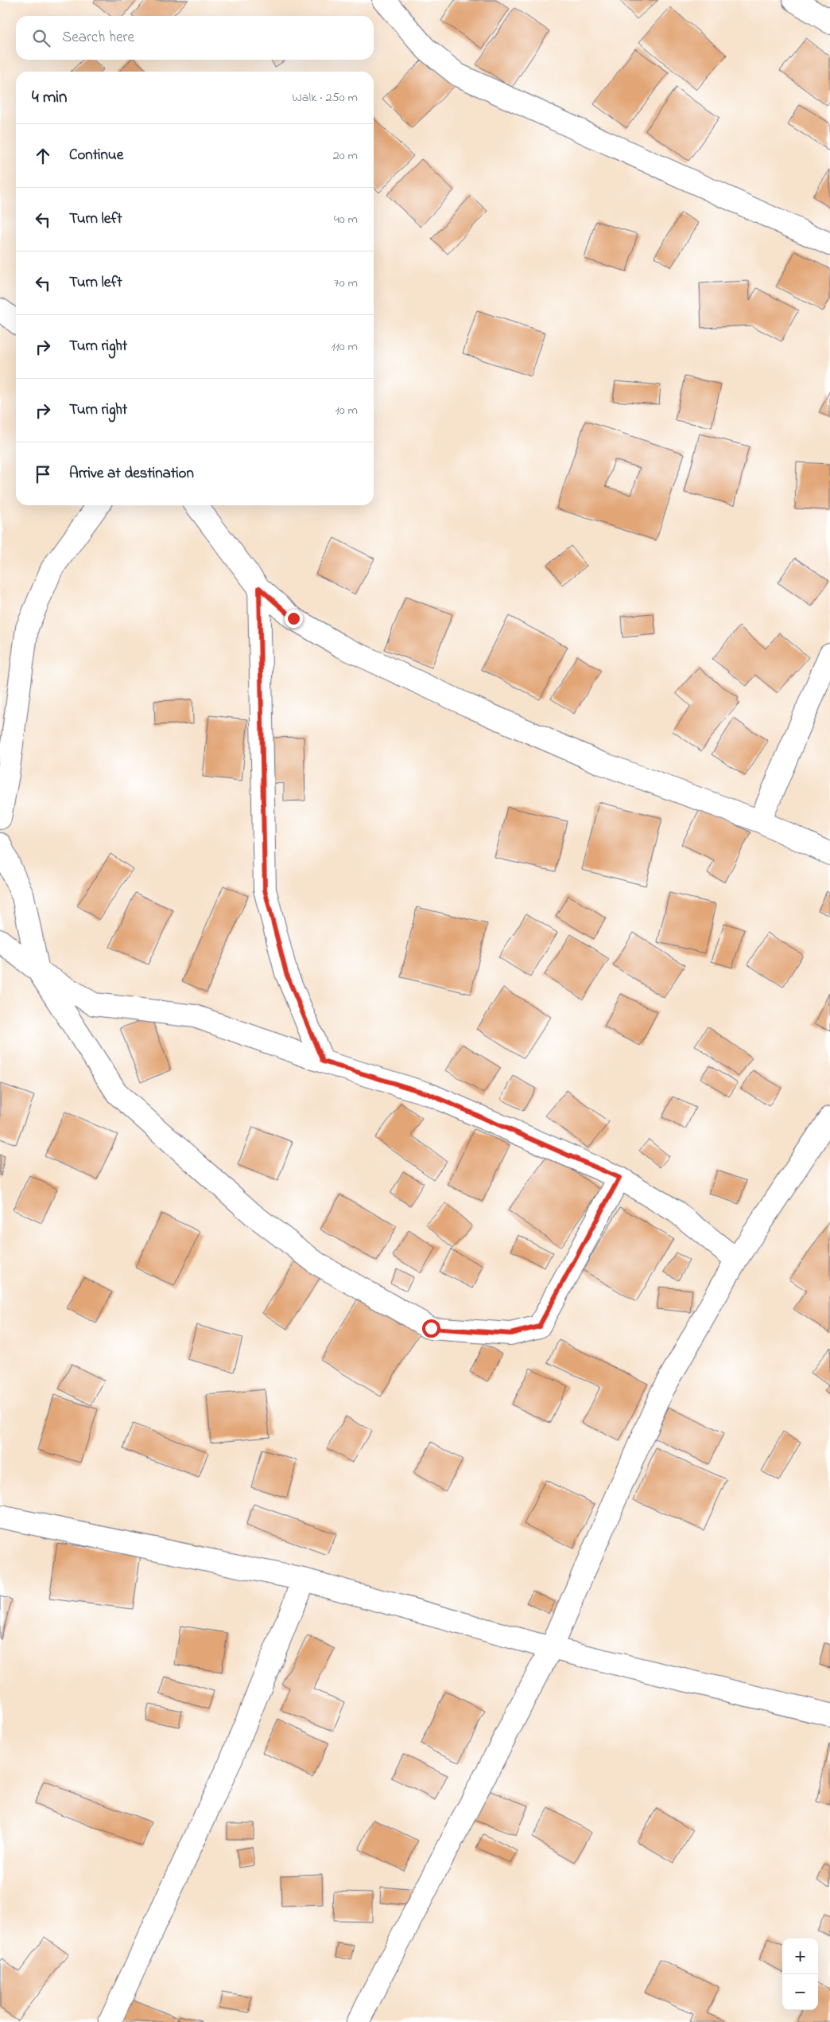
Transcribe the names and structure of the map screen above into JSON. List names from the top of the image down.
{
  "page": {
    "search": "Search here",
    "heading": ["4 min", "Walk · 250 m"],
    "list": [
      ["Continue", "20 m"],
      ["Turn left", "40 m"],
      ["Turn left", "70 m"],
      ["Turn right", "110 m"],
      ["Turn right", "10 m"],
      "Arrive at destination"
    ],
    "map_buttons": ["+", "−"]
  }
}
